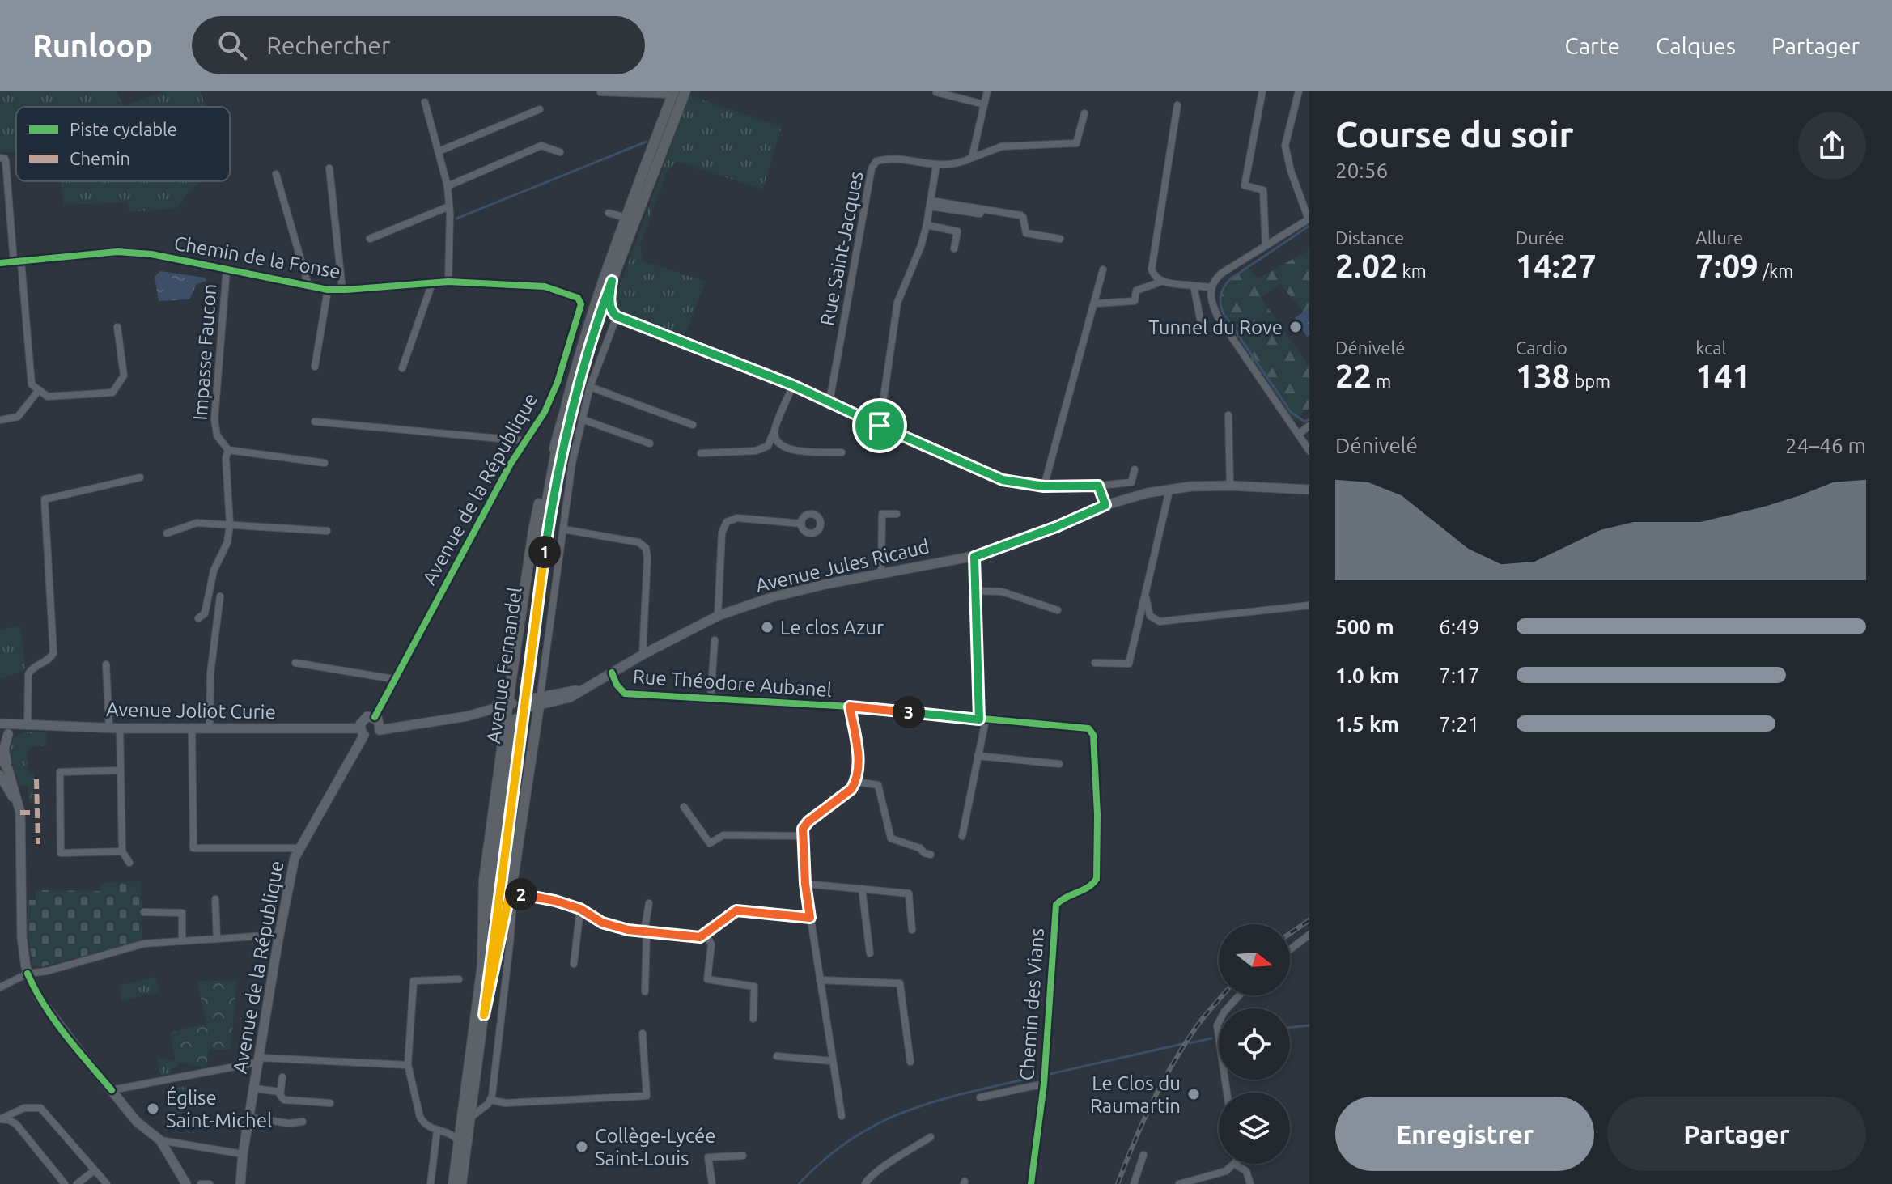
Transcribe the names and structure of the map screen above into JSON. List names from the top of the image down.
{
  "streets": {
    "main road": ["Avenue Fernandel"],
    "street": [
      "Rue Saint-Jacques",
      "Chemin de la Fonse",
      "Impasse Faucon",
      "Avenue de la République",
      "Avenue Jules Ricaud",
      "Rue Théodore Aubanel",
      "Avenue Joliot Curie",
      "Chemin des Vians"
    ]
  },
  "crossings": [
    ["Chemin de la Fonse", "Impasse Faucon"],
    ["Chemin de la Fonse", "Avenue de la République"],
    ["Avenue de la République", "Avenue Joliot Curie"],
    ["Avenue Jules Ricaud", "Avenue Fernandel"],
    ["Avenue Jules Ricaud", "Rue Théodore Aubanel"],
    ["Rue Théodore Aubanel", "Chemin des Vians"]
  ],
  "places": [
    "Tunnel du Rove",
    "Le clos Azur",
    "Le Clos du Raumartin",
    "Église Saint-Michel",
    "Collège-Lycée Saint-Louis"
  ],
  "legend": ["Piste cyclable", "Chemin"],
  "north": "right",
  "page": {
    "header": "Runloop",
    "search": "Rechercher",
    "nav": ["Carte", "Calques", "Partager"],
    "heading": ["Course du soir", "20:56"],
    "stats": [
      ["Distance", "2.02 km"],
      ["Durée", "14:27"],
      ["Allure", "7:09 /km"],
      ["Dénivelé", "22 m"],
      ["Cardio", "138 bpm"],
      ["kcal", "141"]
    ],
    "chart": ["Dénivelé", "24–46 m"],
    "pins": ["1", "3", "2"],
    "list": [
      {
        "name": "500 m",
        "note": "6:49"
      },
      {
        "name": "1.0 km",
        "note": "7:17"
      },
      {
        "name": "1.5 km",
        "note": "7:21"
      }
    ],
    "buttons": ["Enregistrer", "Partager"]
  }
}
